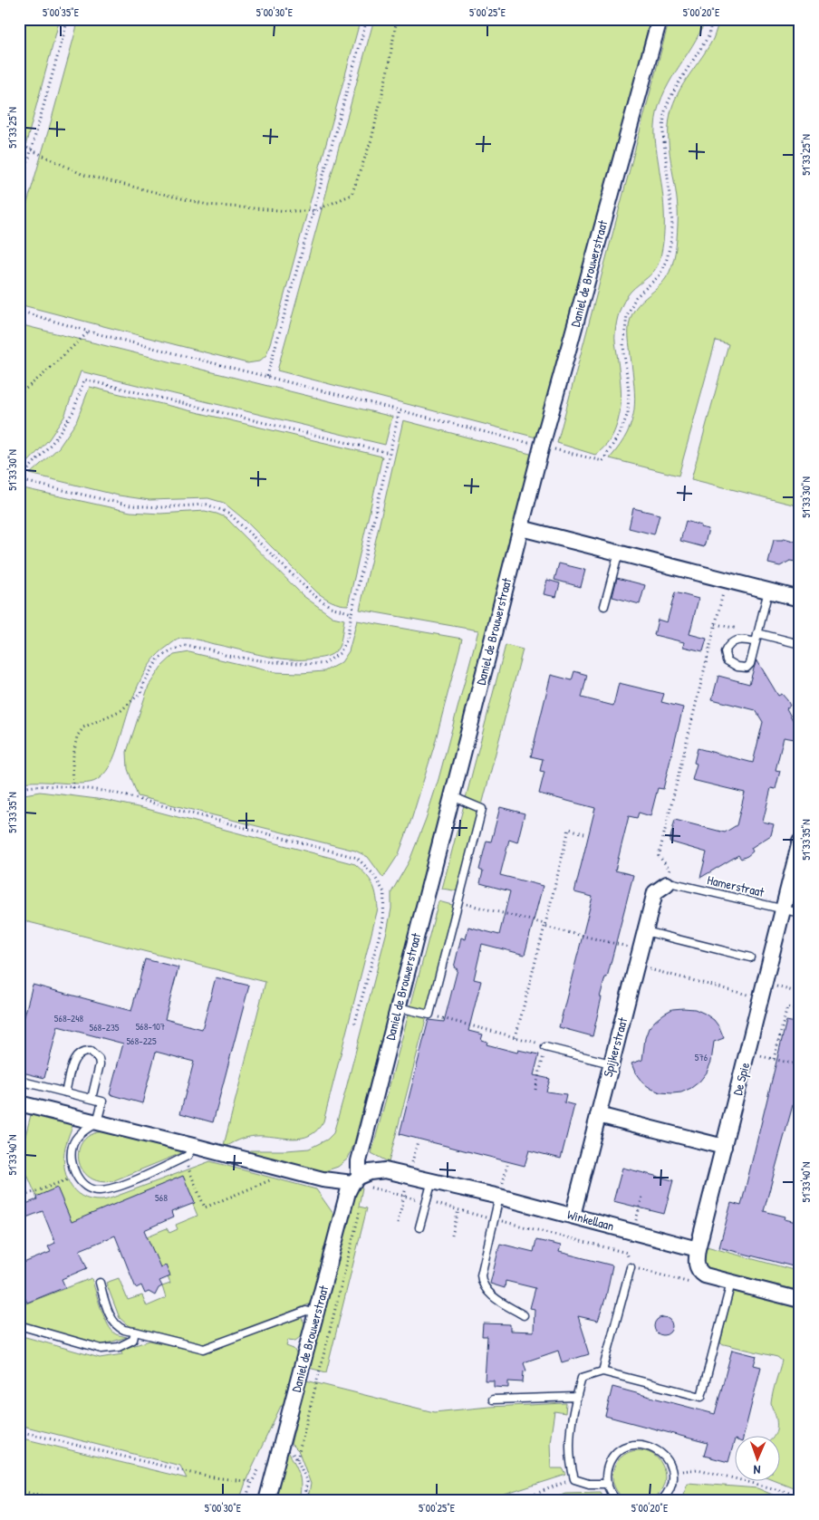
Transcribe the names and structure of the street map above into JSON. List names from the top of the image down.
{
  "streets": {
    "street": [
      "Daniel de Brouwerstraat",
      "Spijkerstraat",
      "De Spie",
      "Winkellaan"
    ],
    "lane": ["Hamerstraat"]
  },
  "crossings": [
    ["Daniel de Brouwerstraat", "Winkellaan"],
    ["Hamerstraat", "Spijkerstraat"],
    ["Hamerstraat", "De Spie"],
    ["Spijkerstraat", "Winkellaan"],
    ["De Spie", "Winkellaan"]
  ],
  "house_numbers": [
    "568-248",
    "568-107",
    "568-235",
    "568-225",
    "576",
    "568"
  ],
  "north": "bottom",
  "coordinates": [
    "5°00'35\"E",
    "5°00'30\"E",
    "5°00'25\"E",
    "5°00'20\"E",
    "51°33'25\"N",
    "51°33'30\"N",
    "51°33'35\"N",
    "51°33'40\"N"
  ]
}
